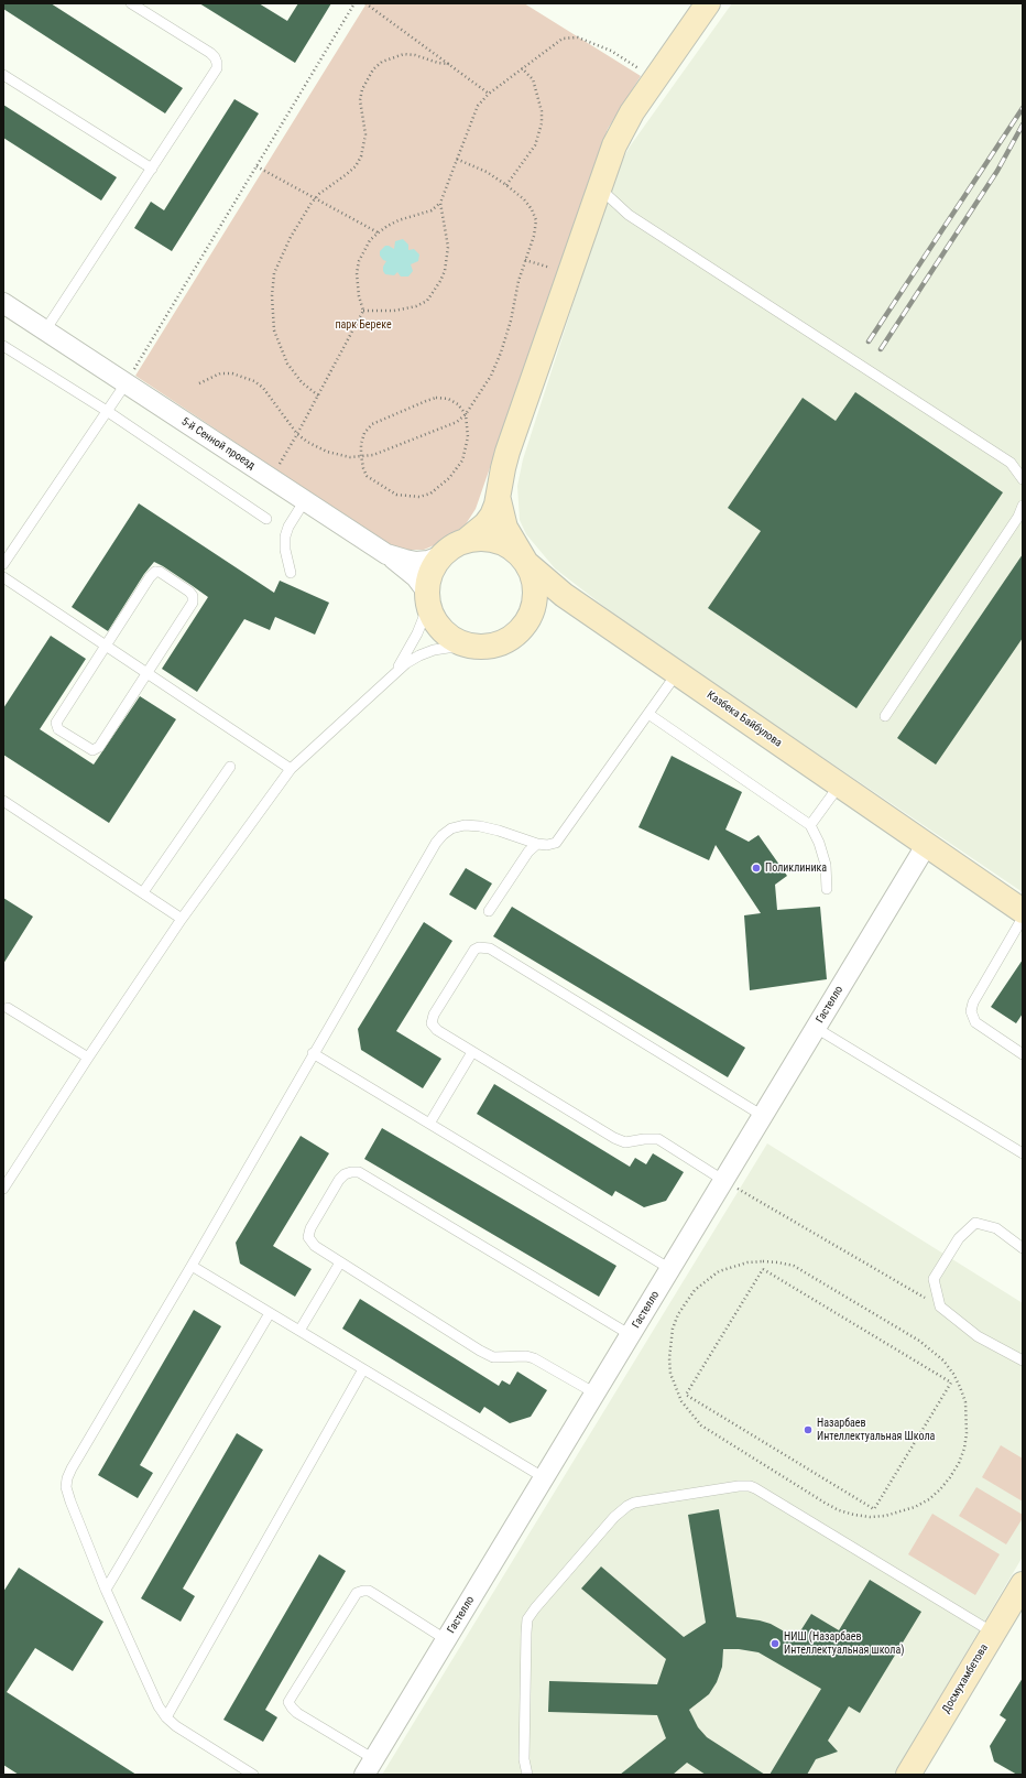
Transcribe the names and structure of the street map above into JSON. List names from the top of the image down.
{
  "streets": {
    "street": [
      "5-й Сенной проезд",
      "Казбека Байбулова",
      "Гастелло",
      "Досмухамбетова"
    ]
  },
  "crossings": [
    ["5-й Сенной проезд", "Казбека Байбулова"],
    ["Казбека Байбулова", "Гастелло"]
  ],
  "parks": ["парк Береке"],
  "places": ["Поликлиника", "Назарбаев Интеллектуальная Школа", "НИШ (Назарбаев Интеллектуальная школа)"]
}
